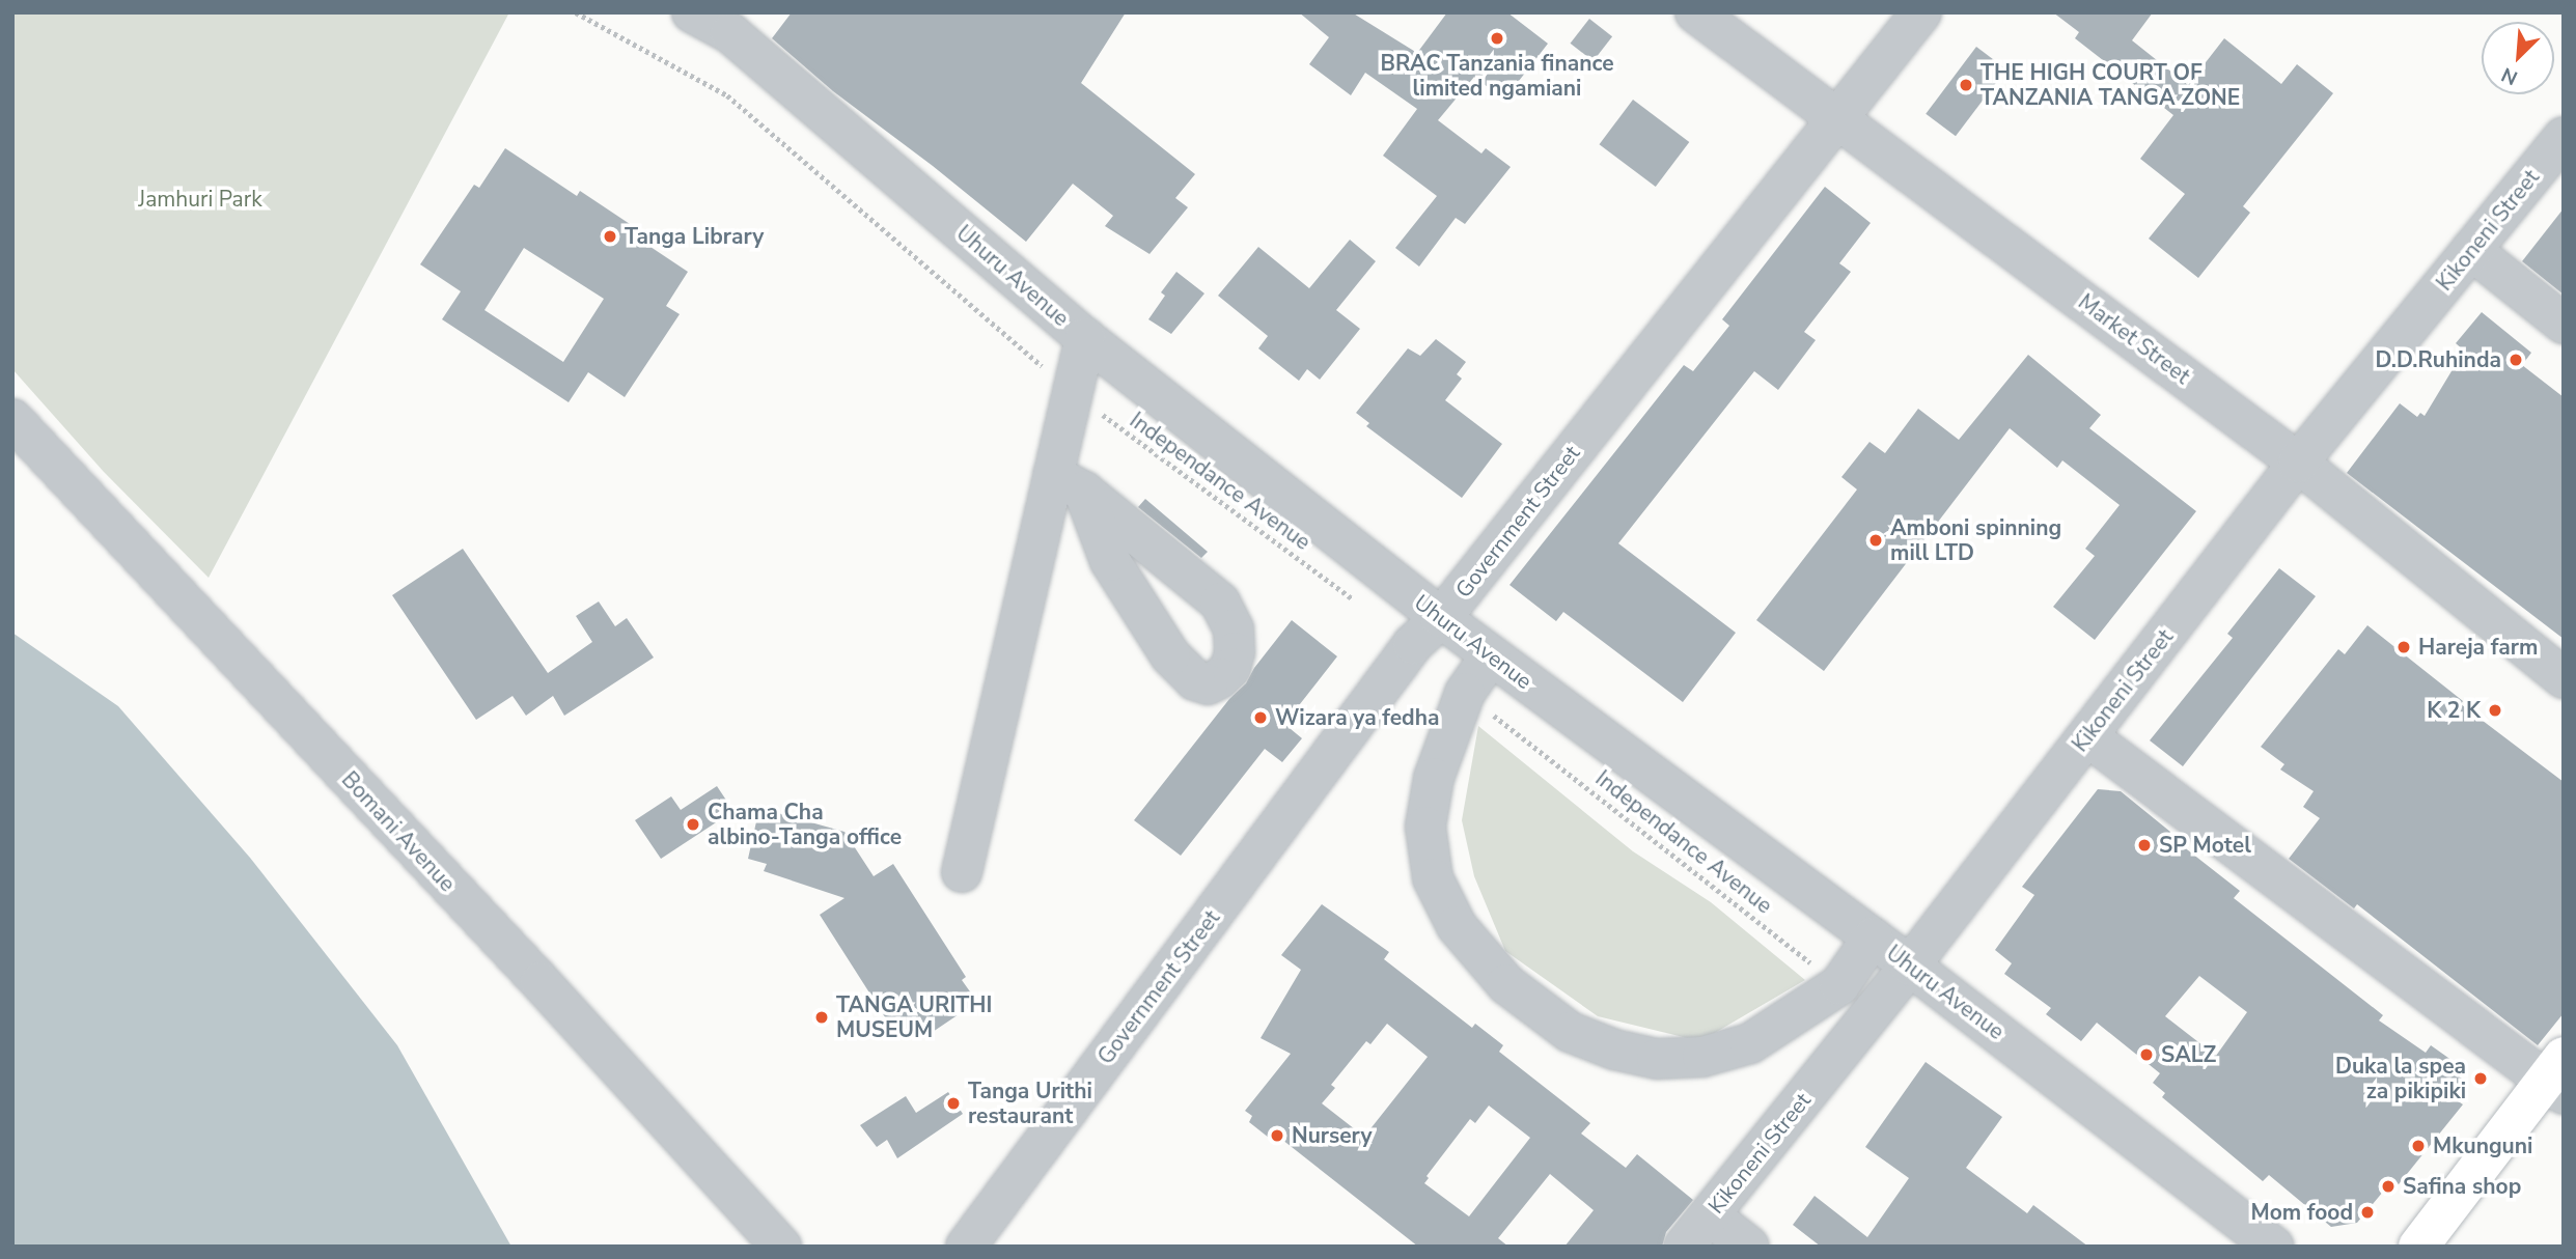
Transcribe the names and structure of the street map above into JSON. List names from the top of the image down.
{
  "streets": {
    "street": [
      "Kikoneni Street",
      "Uhuru Avenue",
      "Market Street",
      "Government Street",
      "Bomani Avenue"
    ],
    "path": ["Independance Avenue"]
  },
  "crossings": [
    ["Kikoneni Street", "Uhuru Avenue"],
    ["Kikoneni Street", "Market Street"],
    ["Uhuru Avenue", "Government Street"],
    ["Market Street", "Government Street"]
  ],
  "parks": ["Jamhuri Park"],
  "places": [
    "BRAC Tanzania finance limited ngamiani",
    "THE HIGH COURT OF TANZANIA TANGA ZONE",
    "Tanga Library",
    "D.D.Ruhinda",
    "Amboni spinning mill LTD",
    "Hareja farm",
    "K 2 K",
    "Wizara ya fedha",
    "Chama Cha albino-Tanga office",
    "SP Motel",
    "TANGA URITHI MUSEUM",
    "SALZ",
    "Duka la spea za pikipiki",
    "Tanga Urithi restaurant",
    "Nursery",
    "Mkunguni",
    "Safina shop",
    "Mom food"
  ],
  "north": "bottom left"
}
